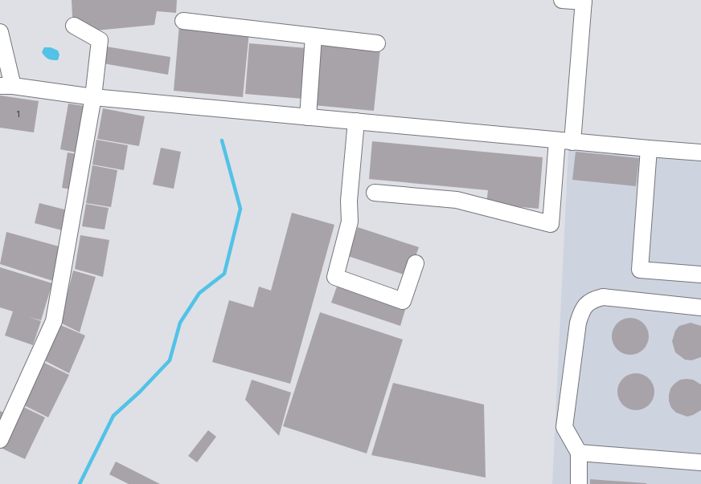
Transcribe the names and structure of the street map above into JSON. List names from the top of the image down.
{
  "house_numbers": ["1"]
}
